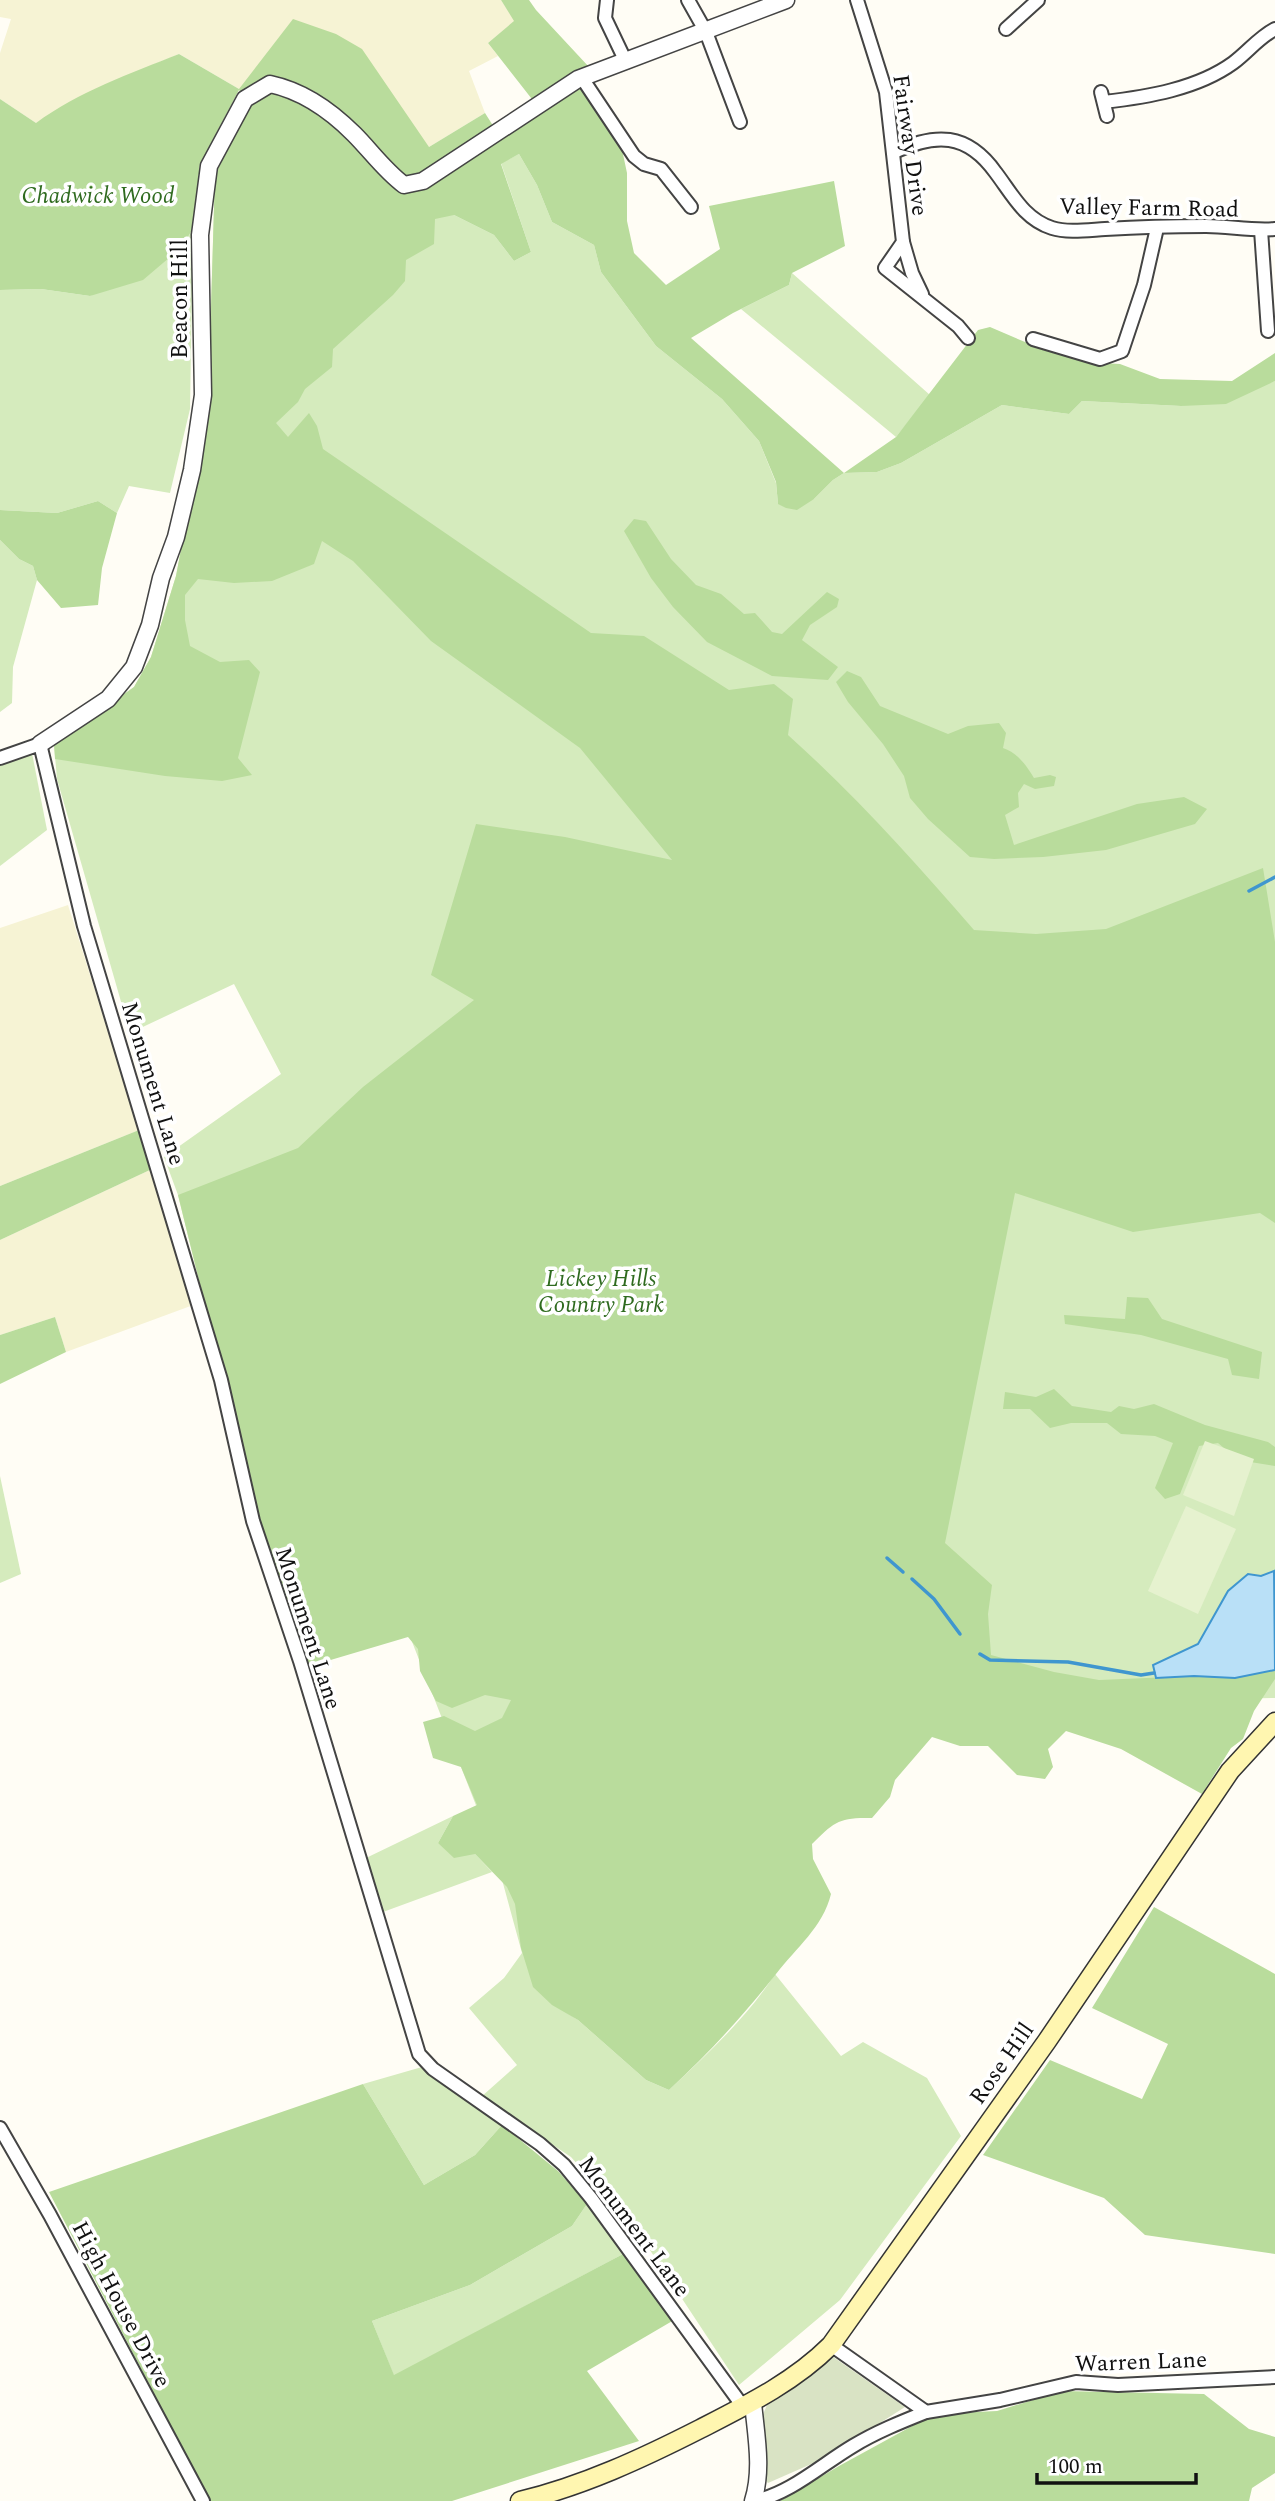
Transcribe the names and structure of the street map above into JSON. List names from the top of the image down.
{
  "streets": {
    "main road": ["Rose Hill"],
    "street": [
      "Fairway Drive",
      "Valley Farm Road",
      "Beacon Hill",
      "Monument Lane",
      "High House Drive",
      "Warren Lane"
    ]
  },
  "crossings": [
    ["Fairway Drive", "Valley Farm Road"],
    ["Beacon Hill", "Monument Lane"],
    ["Monument Lane", "Rose Hill"]
  ],
  "parks": ["Chadwick Wood", "Lickey Hills Country Park"],
  "scale_bar": "100 m"
}
